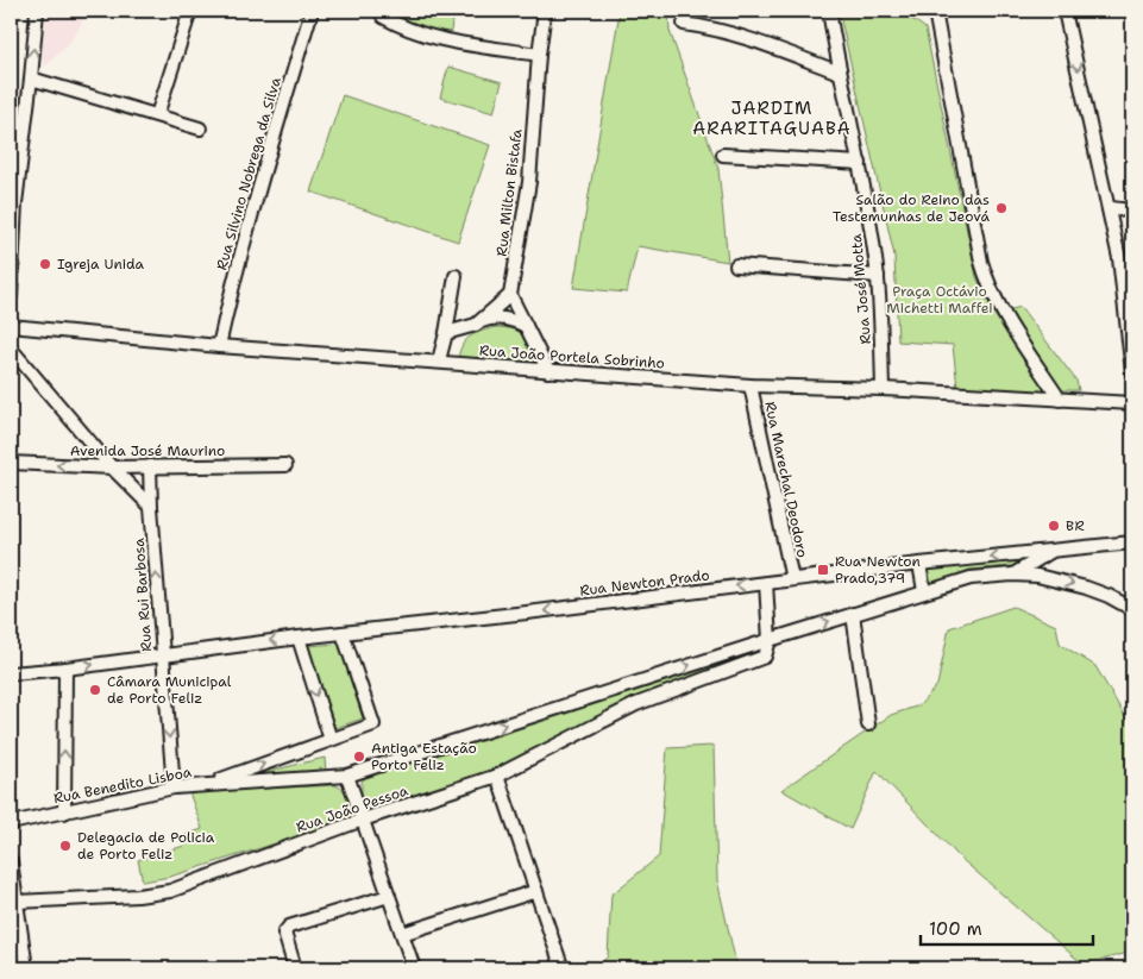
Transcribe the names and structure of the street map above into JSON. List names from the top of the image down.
{
  "streets": {
    "street": [
      "Rua Silvino Nobrega da Silva",
      "Rua Milton Bistafa",
      "Rua José Motta",
      "Rua João Portela Sobrinho",
      "Avenida José Maurino",
      "Rua Marechal Deodoro",
      "Rua Newton Prado",
      "Rua Rui Barbosa",
      "Rua Benedito Lisboa",
      "Rua João Pessoa"
    ]
  },
  "crossings": [
    ["Rua Silvino Nobrega da Silva", "Rua João Portela Sobrinho"],
    ["Rua José Motta", "Rua João Portela Sobrinho"],
    ["Rua João Portela Sobrinho", "Rua Marechal Deodoro"],
    ["Avenida José Maurino", "Rua Rui Barbosa"],
    ["Rua Marechal Deodoro", "Rua Newton Prado"],
    ["Rua Newton Prado", "Rua Rui Barbosa"],
    ["Rua Rui Barbosa", "Rua Benedito Lisboa"],
    ["Rua Benedito Lisboa", "Rua João Pessoa"]
  ],
  "one_way": ["Avenida José Maurino", "Rua Benedito Lisboa"],
  "districts": ["JARDIM ARARITAGUABA"],
  "parks": ["Praça Octávio Michetti Maffei"],
  "places": {
    "other": [
      "Salão do Reino das Testemunhas de Jeová",
      "Igreja Unida",
      "BR",
      "Câmara Municipal de Porto Feliz",
      "Antiga Estação Porto Feliz",
      "Delegacia de Policia de Porto Feliz"
    ],
    "transit": ["Rua Newton Prado,379"]
  },
  "scale_bar": "100 m"
}
